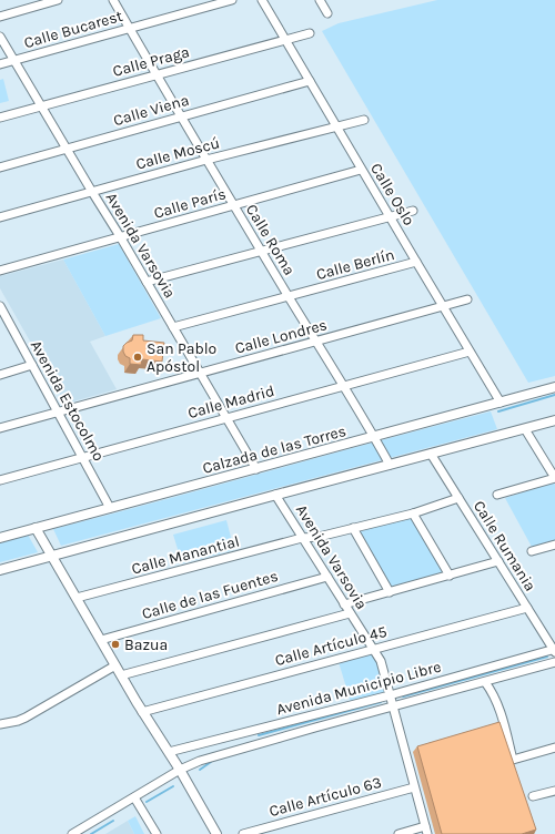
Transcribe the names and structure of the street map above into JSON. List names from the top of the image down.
{
  "streets": {
    "main road": ["Calzada de las Torres"],
    "street": [
      "Calle Bucarest",
      "Calle Praga",
      "Calle Viena",
      "Calle Moscú",
      "Calle Oslo",
      "Calle París",
      "Calle Roma",
      "Avenida Varsovia",
      "Calle Berlín",
      "Calle Londres",
      "Avenida Estocolmo",
      "Calle Madrid",
      "Calle Rumania",
      "Calle Manantial",
      "Calle de las Fuentes",
      "Calle Artículo 45",
      "Avenida Municipio Libre",
      "Calle Artículo 63"
    ]
  },
  "crossings": [
    ["Calle Bucarest", "Calle Roma"],
    ["Calle Bucarest", "Avenida Varsovia"],
    ["Calle Praga", "Calle Oslo"],
    ["Calle Praga", "Calle Roma"],
    ["Calle Praga", "Avenida Varsovia"],
    ["Calle Viena", "Calle Oslo"],
    ["Calle Viena", "Calle Roma"],
    ["Calle Viena", "Avenida Varsovia"],
    ["Calle Moscú", "Calle Oslo"],
    ["Calle Moscú", "Calle Roma"],
    ["Calle Moscú", "Avenida Varsovia"],
    ["Calle Oslo", "Calle París"],
    ["Calle Oslo", "Calle Berlín"],
    ["Calle Oslo", "Calle Londres"],
    ["Calle Oslo", "Calle Madrid"],
    ["Calle Oslo", "Calzada de las Torres"],
    ["Calle París", "Calle Roma"],
    ["Calle París", "Avenida Varsovia"],
    ["Calle Roma", "Calle Berlín"],
    ["Calle Roma", "Calle Londres"],
    ["Calle Roma", "Calle Madrid"],
    ["Calle Roma", "Calzada de las Torres"],
    ["Avenida Varsovia", "Calle Berlín"],
    ["Avenida Varsovia", "Calle Londres"],
    ["Avenida Varsovia", "Calle Madrid"],
    ["Avenida Varsovia", "Calzada de las Torres"],
    ["Avenida Varsovia", "Calle Manantial"],
    ["Avenida Varsovia", "Calle de las Fuentes"],
    ["Avenida Varsovia", "Calle Artículo 45"],
    ["Avenida Varsovia", "Avenida Municipio Libre"],
    ["Avenida Varsovia", "Calle Artículo 63"],
    ["Calle Londres", "Avenida Estocolmo"],
    ["Avenida Estocolmo", "Calle Madrid"],
    ["Avenida Estocolmo", "Calzada de las Torres"],
    ["Calle Rumania", "Calle Manantial"],
    ["Calle Rumania", "Calle Artículo 45"],
    ["Calle Rumania", "Avenida Municipio Libre"]
  ],
  "places": ["San Pablo Apóstol", "Bazua"]
}
